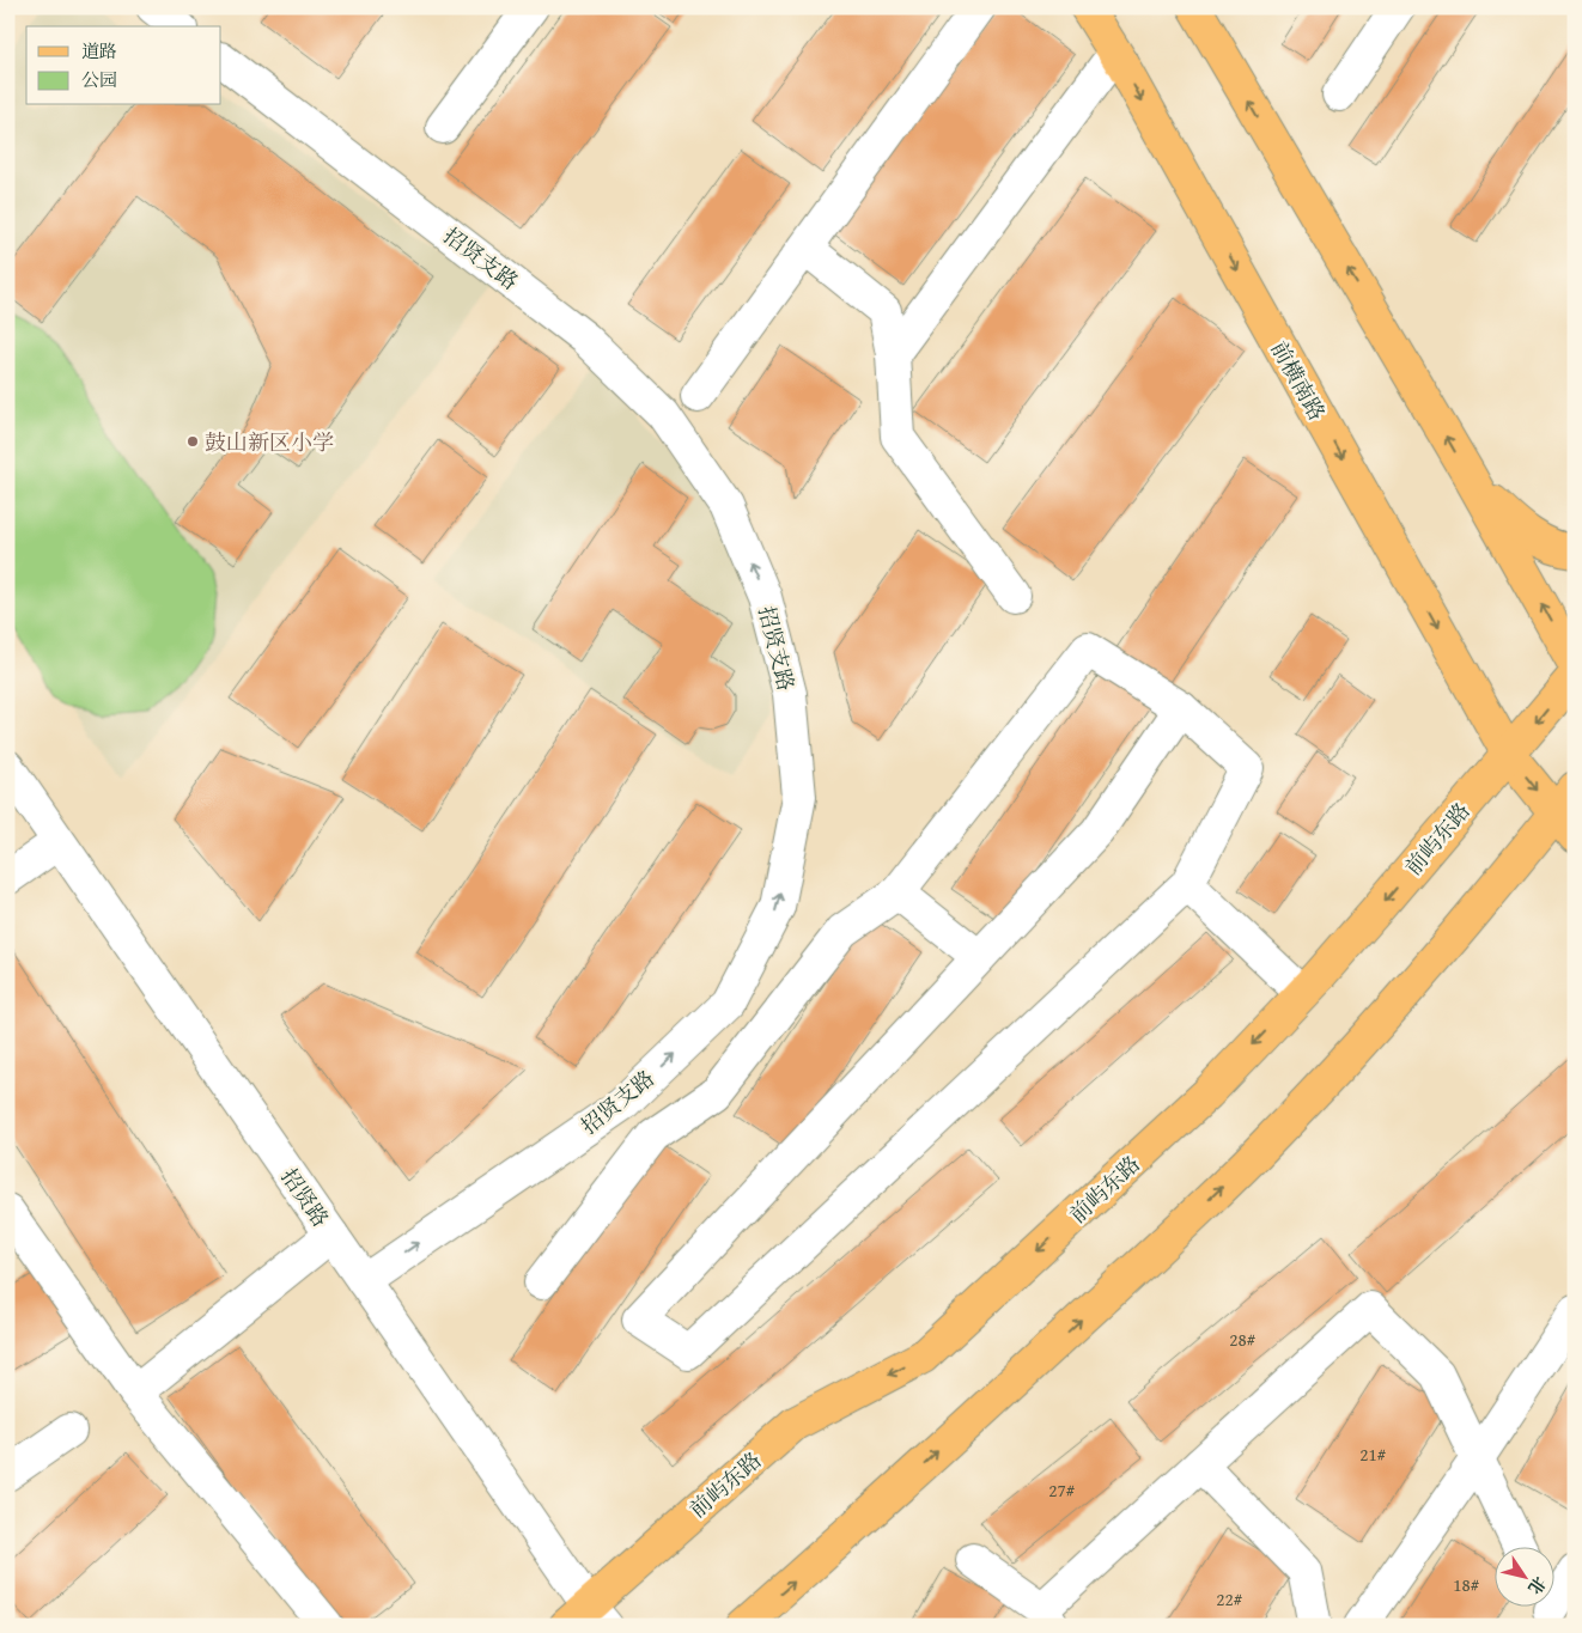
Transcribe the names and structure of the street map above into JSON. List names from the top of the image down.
{
  "streets": {
    "main road": ["前横南路", "前屿东路"],
    "street": ["招贤支路", "招贤路"]
  },
  "crossings": [
    ["招贤支路", "招贤路"],
    ["前横南路", "前屿东路"],
    ["前屿东路", "招贤路"]
  ],
  "places": ["鼓山新区小学"],
  "house_numbers": [
    "28#",
    "21#",
    "27#",
    "18#",
    "22#"
  ],
  "legend": ["道路", "公园"],
  "north": "bottom right"
}
